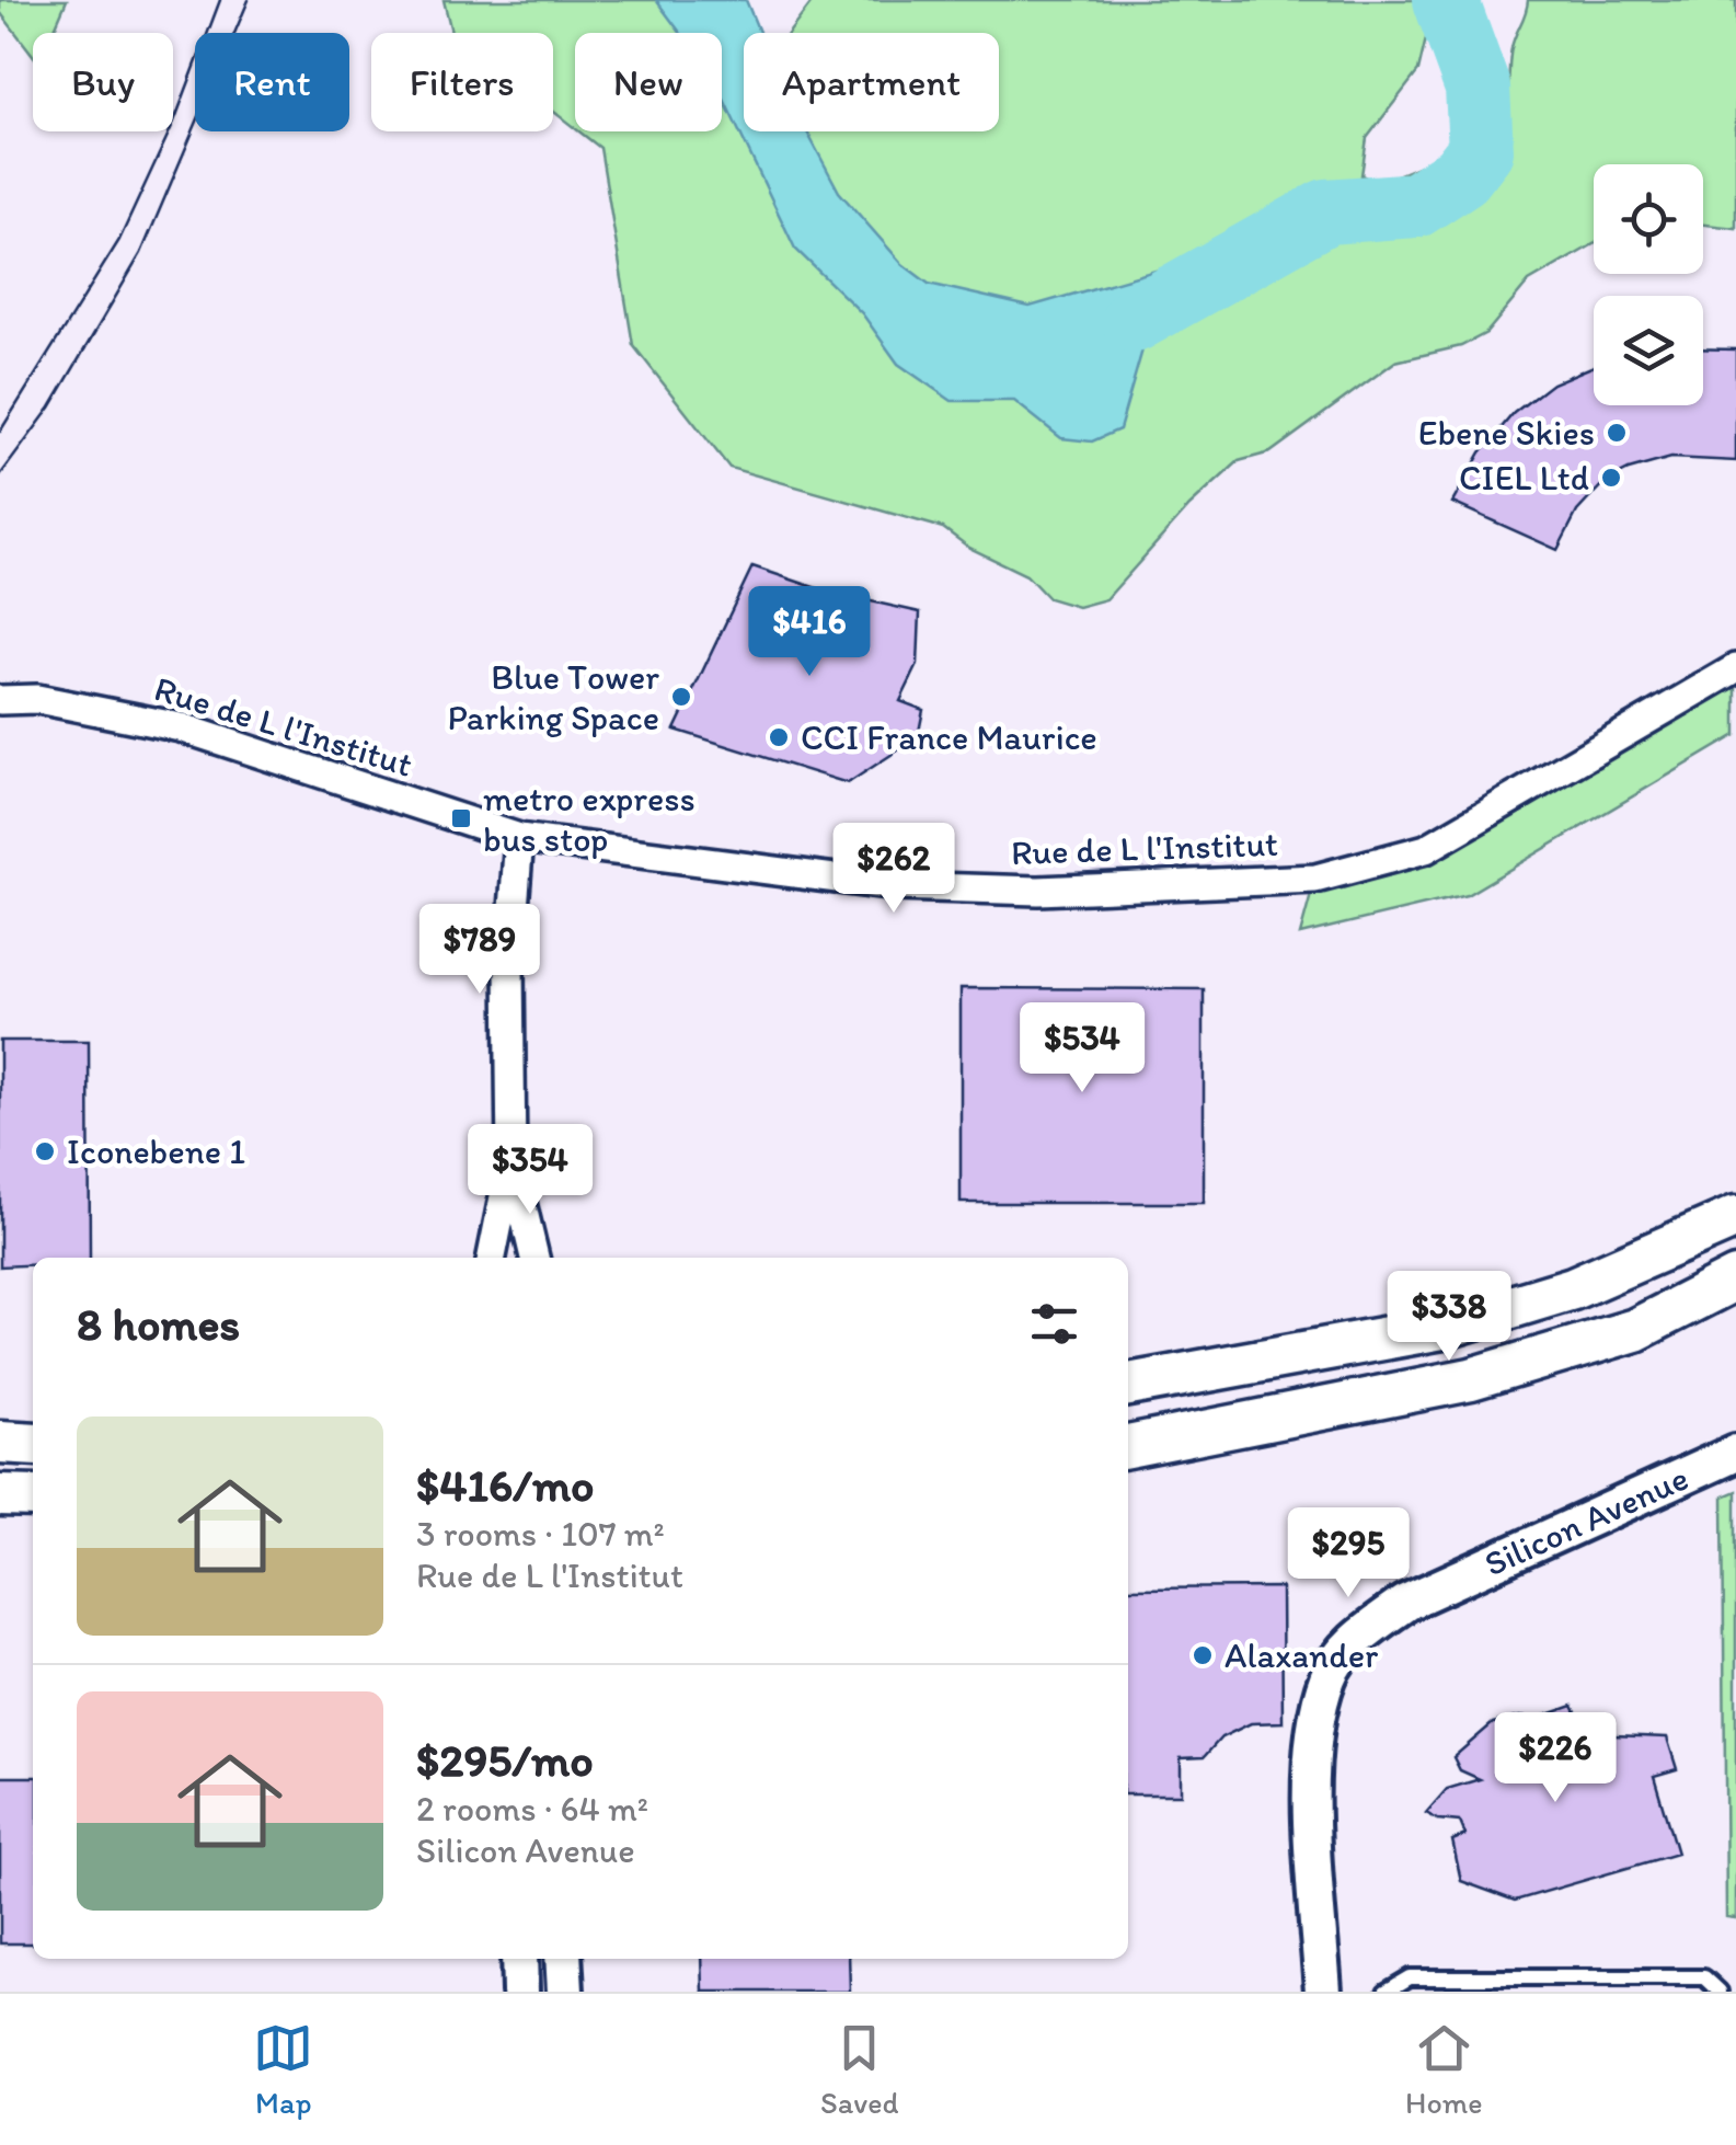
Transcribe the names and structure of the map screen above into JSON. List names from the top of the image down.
{
  "streets": {
    "street": ["Rue de L l'Institut", "Silicon Avenue"]
  },
  "places": {
    "other": [
      "Ebene Skies",
      "CIEL Ltd",
      "Blue Tower Parking Space",
      "CCI France Maurice",
      "Iconebene 1",
      "Alaxander"
    ],
    "transit": ["metro express bus stop"]
  },
  "page": {
    "chip": [
      "Buy",
      "Rent",
      "Filters",
      "New",
      "Apartment"
    ],
    "price": [
      "$416",
      "$262",
      "$789",
      "$534",
      "$354",
      "$338",
      "$295",
      "$226"
    ],
    "heading": "8 homes",
    "list": [
      {
        "name": "$416/mo",
        "note": "3 rooms · 107 m² · Rue de L l'Institut"
      },
      {
        "name": "$295/mo",
        "note": "2 rooms · 64 m² · Silicon Avenue"
      }
    ],
    "tabs": ["Map", "Saved", "Home"]
  }
}
